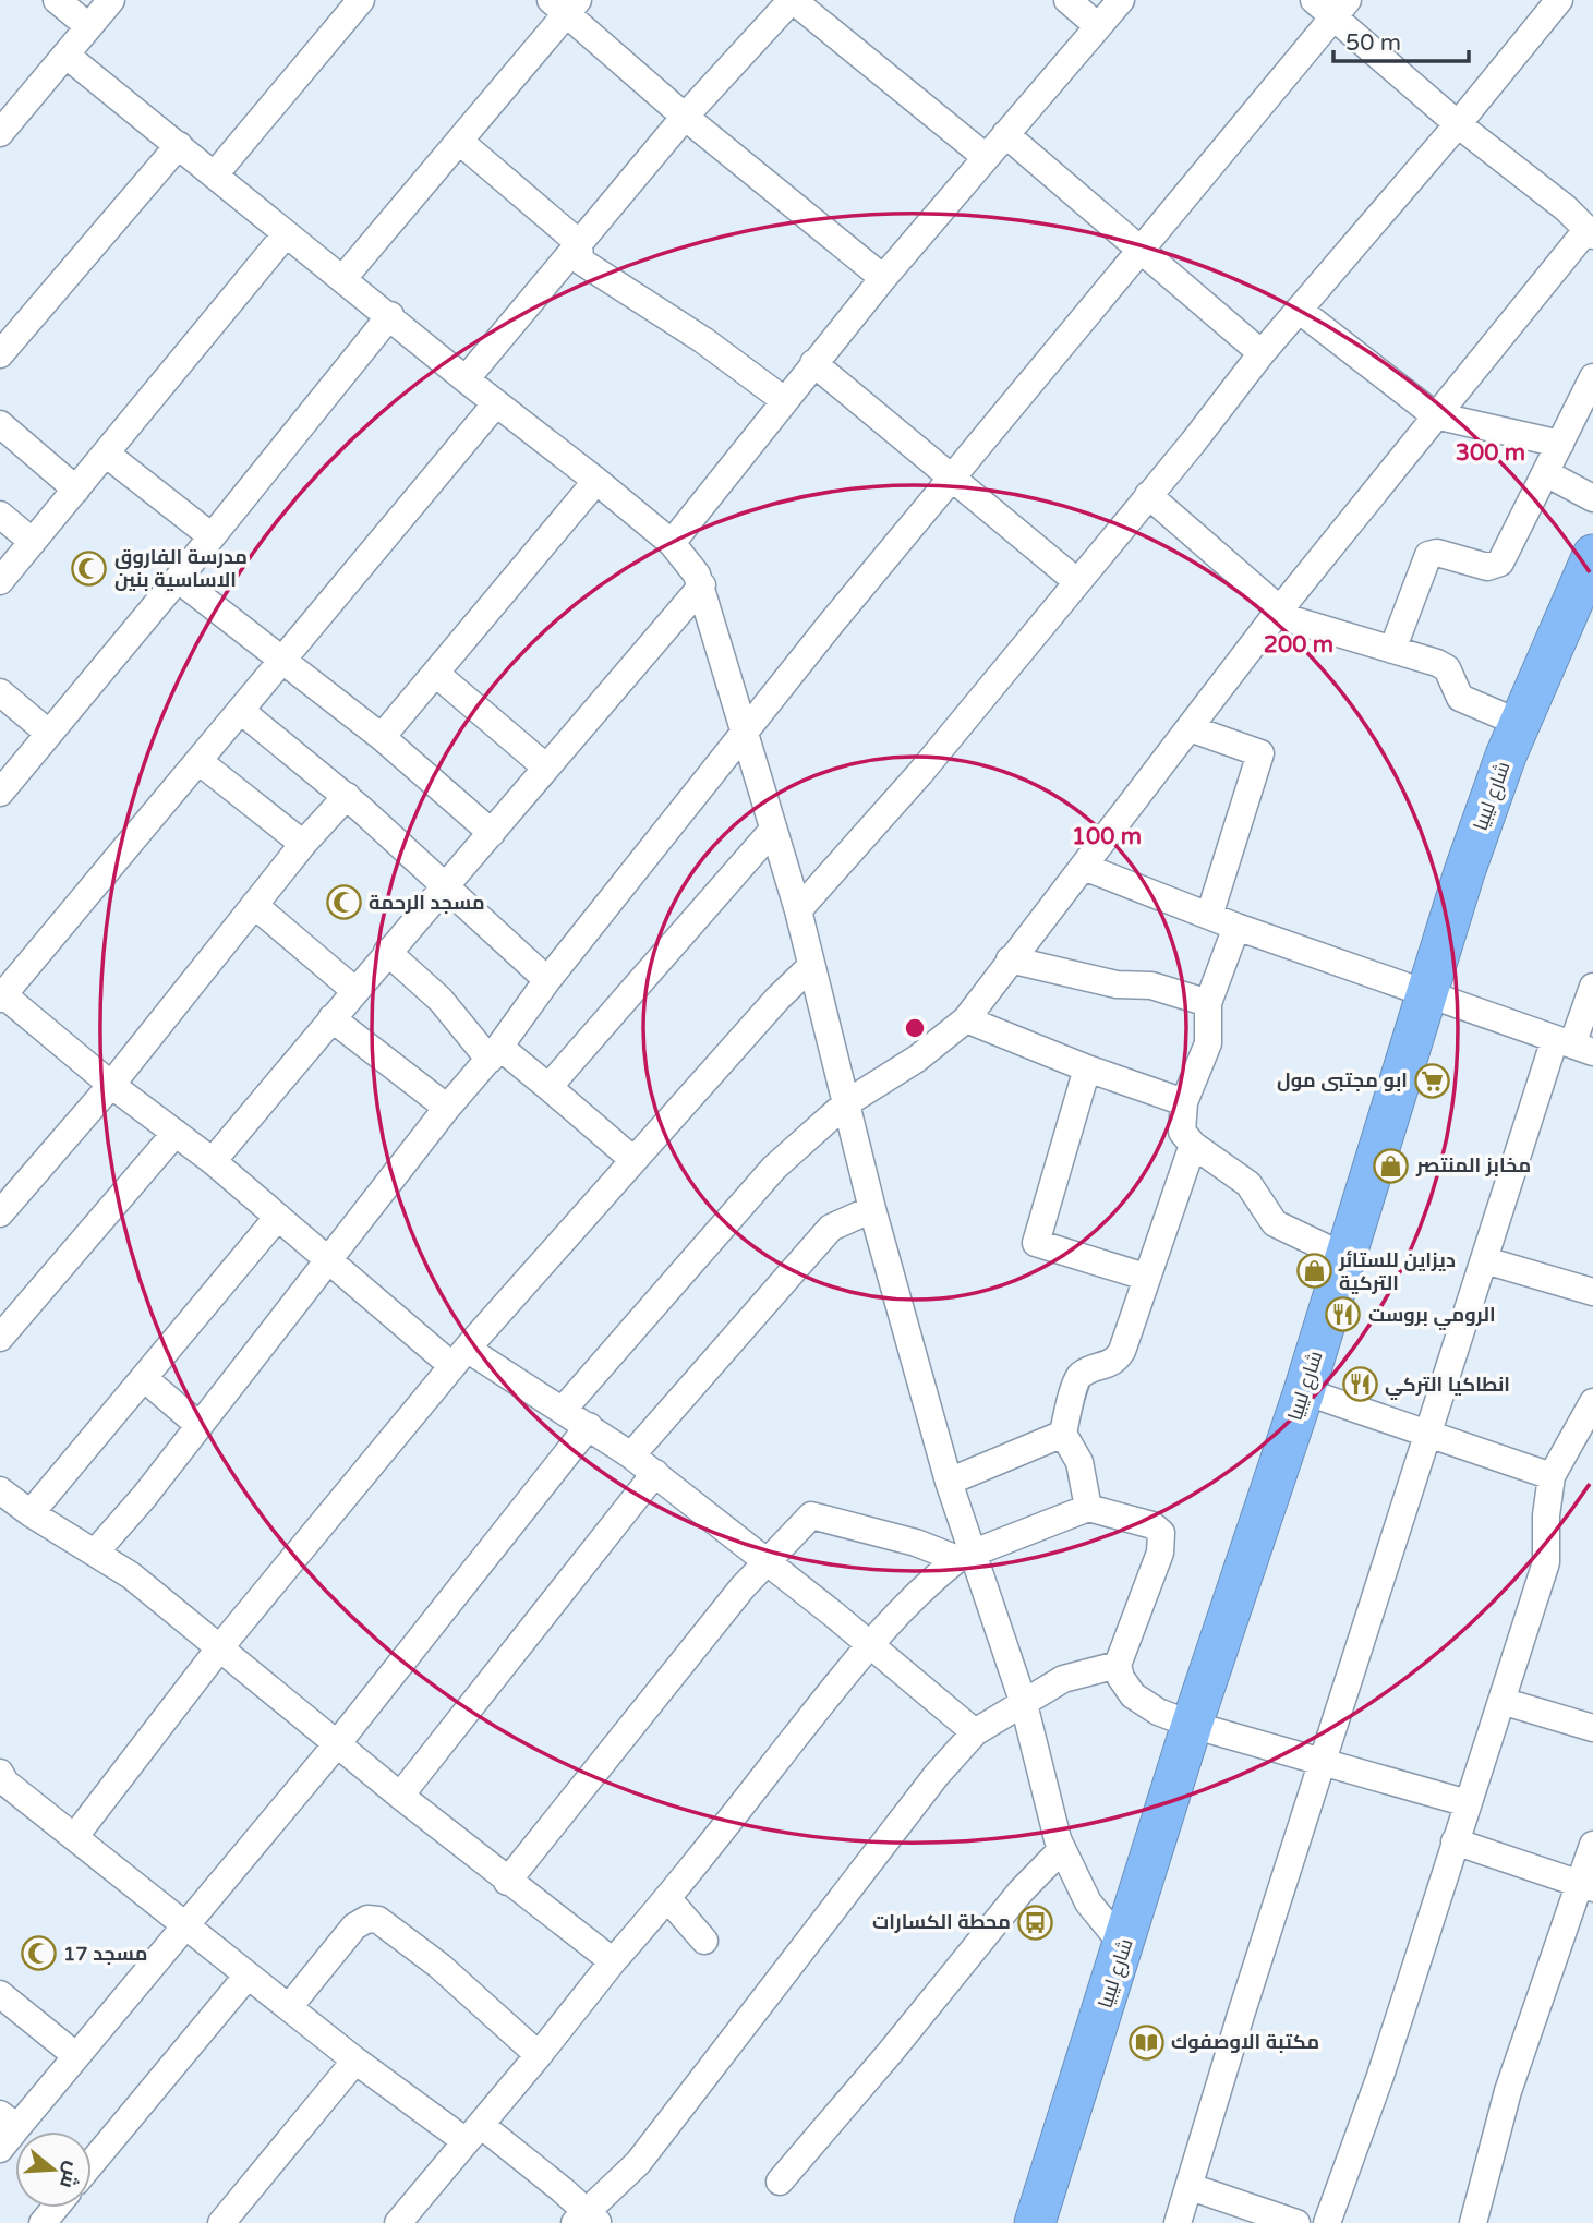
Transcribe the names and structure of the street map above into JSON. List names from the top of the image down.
{
  "streets": {
    "highway": ["شارع ليبيا"]
  },
  "places": {
    "mosque": ["مدرسة الفاروق الاساسية بنين", "مسجد الرحمة", "مسجد 17"],
    "supermarket": ["ابو مجتبى مول"],
    "shop": ["مخابز المنتصر", "ديزاين للستائر التركية"],
    "restaurant": ["الرومي بروست", "انطاكيا التركي"],
    "bus stop": ["محطة الكسارات"],
    "library": ["مكتبة الاوصفوك"]
  },
  "scale_bar": "50 m",
  "north": "right",
  "rings": ["300 m", "200 m", "100 m"]
}
